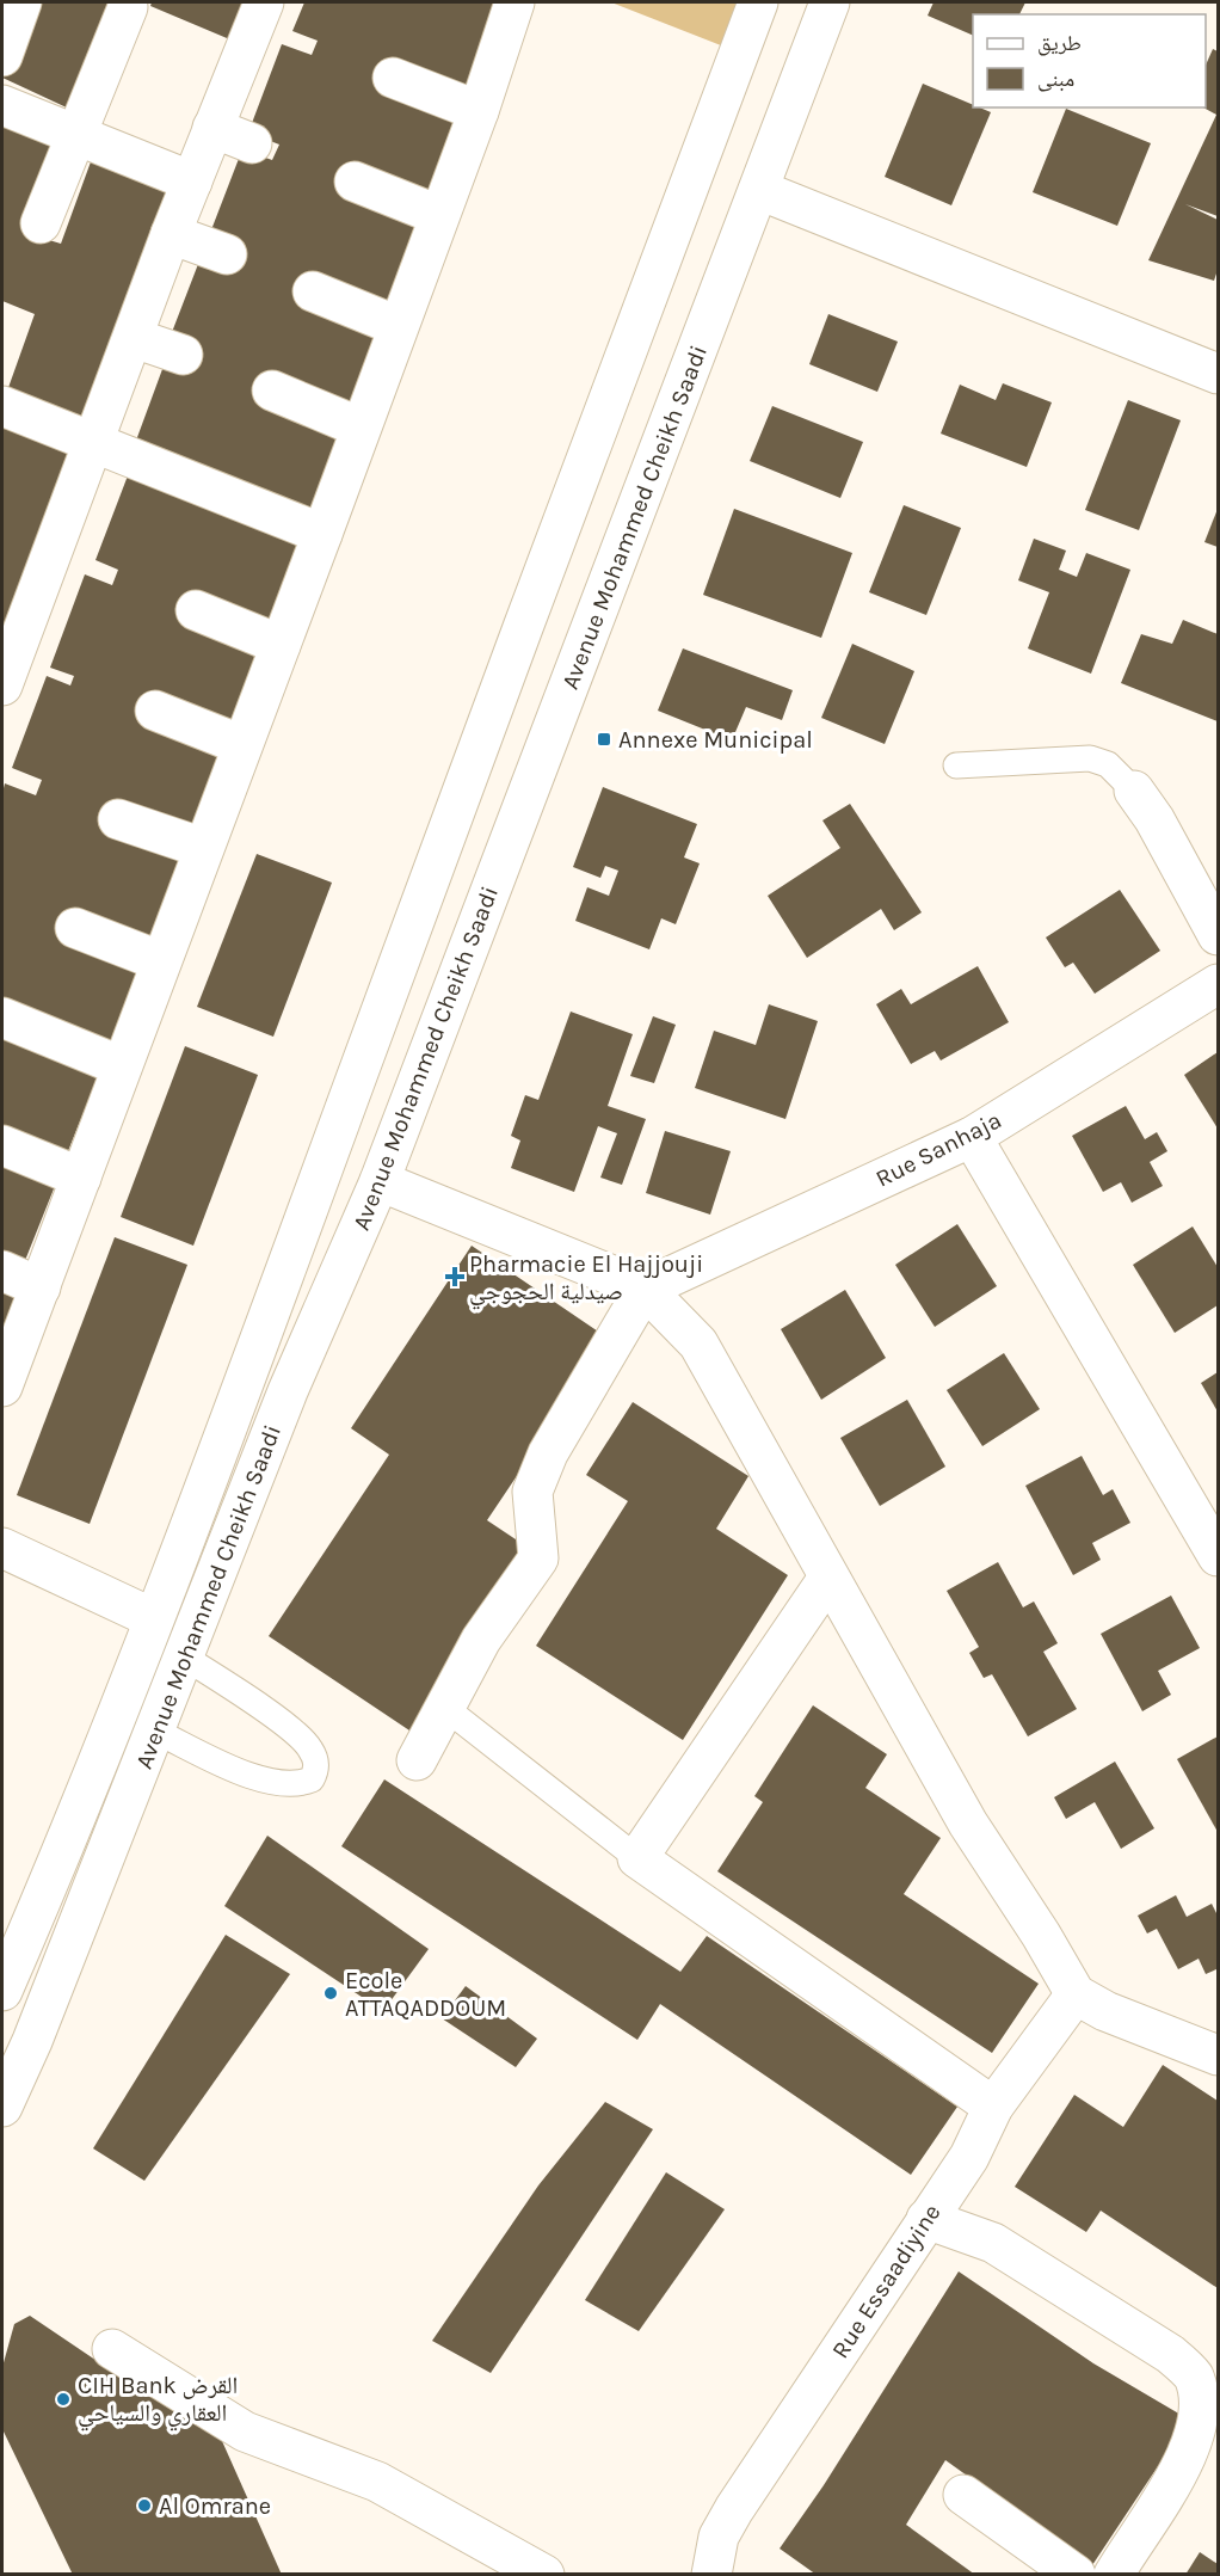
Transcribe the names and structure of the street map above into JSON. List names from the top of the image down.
{
  "streets": {
    "street": ["Avenue Mohammed Cheikh Saadi", "Rue Sanhaja", "Rue Essaadiyine"]
  },
  "places": {
    "transit": ["Annexe Municipal"],
    "health": ["Pharmacie El Hajjouji صيدلية الحجوجي"],
    "other": ["Ecole ATTAQADDOUM", "CIH Bank القرض العقاري والسياحي", "Al Omrane"]
  },
  "legend": ["طريق", "مبنى"]
}
